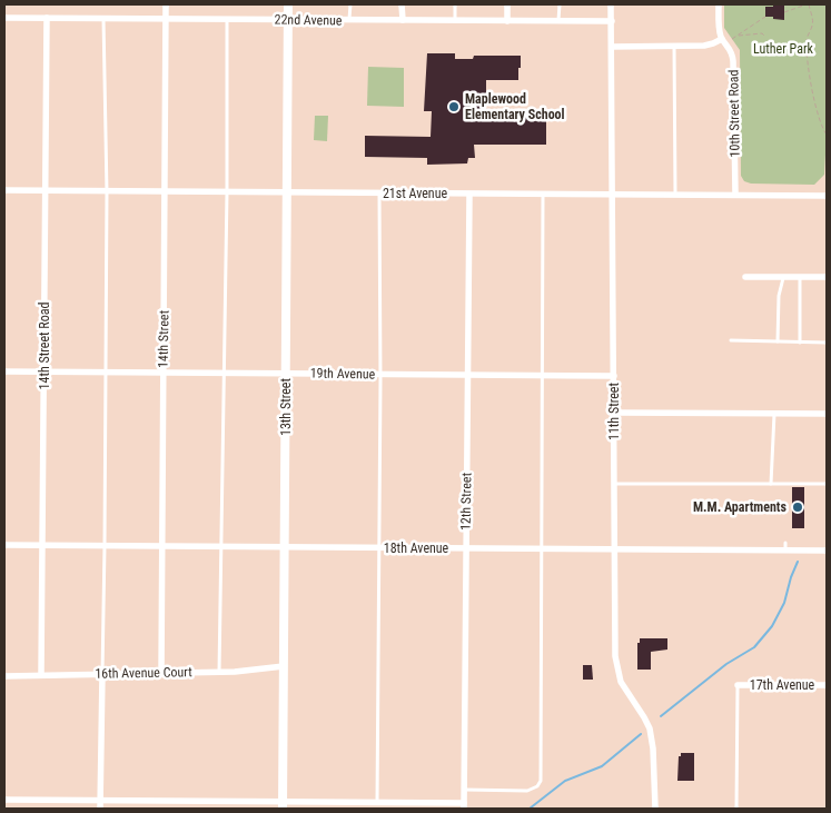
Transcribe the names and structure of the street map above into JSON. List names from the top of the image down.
{
  "streets": {
    "street": [
      "22nd Avenue",
      "10th Street Road",
      "21st Avenue",
      "14th Street",
      "14th Street Road",
      "19th Avenue",
      "13th Street",
      "11th Street",
      "12th Street",
      "18th Avenue",
      "16th Avenue Court",
      "17th Avenue"
    ]
  },
  "crossings": [
    ["22nd Avenue", "14th Street"],
    ["22nd Avenue", "14th Street Road"],
    ["22nd Avenue", "13th Street"],
    ["22nd Avenue", "11th Street"],
    ["10th Street Road", "21st Avenue"],
    ["21st Avenue", "14th Street"],
    ["21st Avenue", "14th Street Road"],
    ["21st Avenue", "13th Street"],
    ["21st Avenue", "11th Street"],
    ["21st Avenue", "12th Street"],
    ["14th Street", "19th Avenue"],
    ["14th Street", "18th Avenue"],
    ["14th Street", "16th Avenue Court"],
    ["14th Street Road", "19th Avenue"],
    ["14th Street Road", "18th Avenue"],
    ["14th Street Road", "16th Avenue Court"],
    ["19th Avenue", "13th Street"],
    ["19th Avenue", "11th Street"],
    ["19th Avenue", "12th Street"],
    ["13th Street", "18th Avenue"],
    ["13th Street", "16th Avenue Court"],
    ["11th Street", "18th Avenue"],
    ["12th Street", "18th Avenue"]
  ],
  "parks": ["Luther Park"],
  "places": ["Maplewood Elementary School", "M.M. Apartments"]
}
